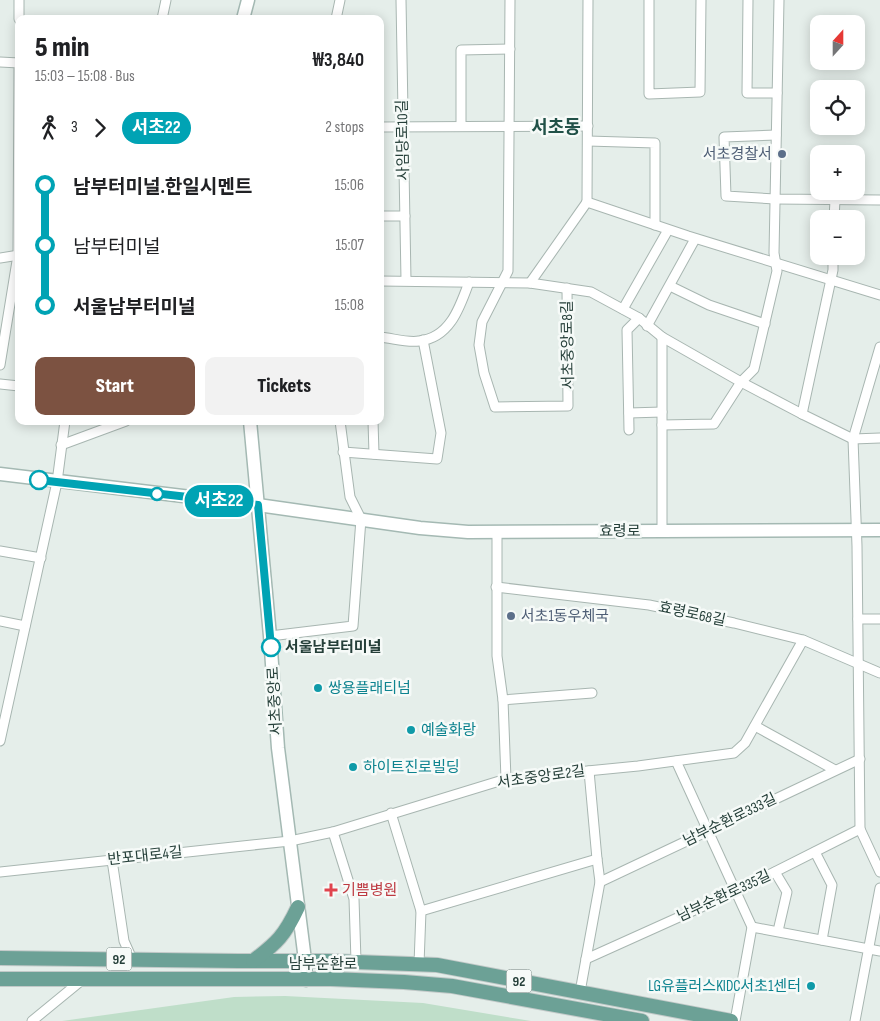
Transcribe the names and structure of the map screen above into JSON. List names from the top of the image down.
{
  "streets": {
    "main road": [
      "효령로",
      "서초중앙로",
      "92",
      "남부순환로"
    ],
    "street": [
      "사임당로10길",
      "서초중앙로8길",
      "효령로68길",
      "서초중앙로2길",
      "남부순환로333길",
      "반포대로4길",
      "남부순환로335길"
    ]
  },
  "crossings": [
    ["사임당로10길", "서초중앙로8길"],
    ["효령로", "서초중앙로"],
    ["효령로68길", "서초중앙로2길"],
    ["서초중앙로", "서초중앙로2길"],
    ["서초중앙로", "반포대로4길"],
    ["서초중앙로", "남부순환로"],
    ["서초중앙로2길", "반포대로4길"],
    ["서초중앙로2길", "남부순환로"]
  ],
  "districts": ["서초동"],
  "places": {
    "other": [
      "서초경찰서",
      "서초1동우체국",
      "서울남부터미널",
      "쌍용플래티넘",
      "예술화랑",
      "하이트진로빌딩",
      "LG유플러스KIDC서초1센터"
    ],
    "health": ["기쁨병원"]
  },
  "lines": ["bus line 서초22"],
  "north": "top",
  "page": {
    "on_map": "서초22",
    "map_buttons": ["+", "−"],
    "heading": ["5 min", "15:03 – 15:08 · Bus", "₩3,840"],
    "legs": ["3", "서초22", "2 stops"],
    "list": [
      {
        "name": "남부터미널.한일시멘트",
        "value": "15:06"
      },
      {
        "name": "남부터미널",
        "value": "15:07"
      },
      {
        "name": "서울남부터미널",
        "value": "15:08"
      }
    ],
    "buttons": ["Start", "Tickets"]
  }
}
